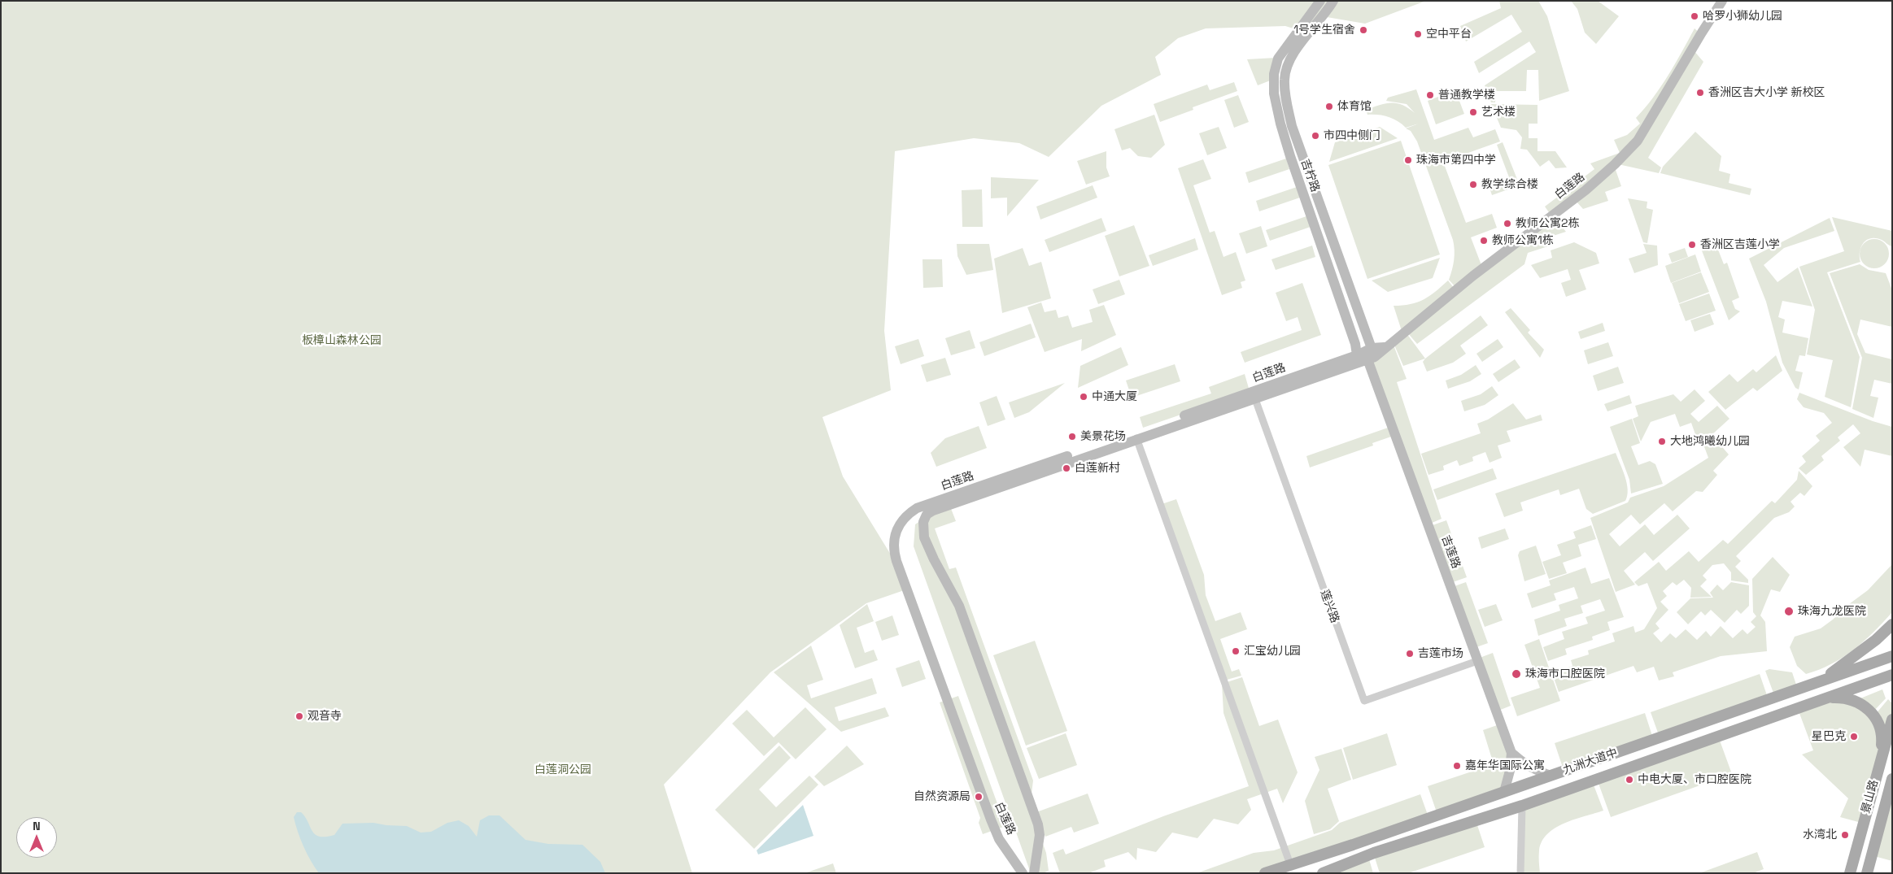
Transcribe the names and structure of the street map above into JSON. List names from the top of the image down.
{
  "streets": {
    "main road": [
      "吉柠路",
      "白莲路",
      "吉莲路",
      "九洲大道中",
      "景山路"
    ],
    "street": ["莲兴路"]
  },
  "crossings": [
    ["吉柠路", "白莲路"],
    ["吉柠路", "吉莲路"],
    ["白莲路", "吉莲路"],
    ["白莲路", "莲兴路"],
    ["吉莲路", "莲兴路"]
  ],
  "parks": ["板樟山森林公园", "白莲洞公园"],
  "places": [
    "哈罗小狮幼儿园",
    "1号学生宿舍",
    "空中平台",
    "香洲区吉大小学 新校区",
    "普通教学楼",
    "体育馆",
    "艺术楼",
    "市四中侧门",
    "珠海市第四中学",
    "教学综合楼",
    "教师公寓2栋",
    "教师公寓1栋",
    "香洲区吉莲小学",
    "中通大厦",
    "美景花场",
    "大地鸿曦幼儿园",
    "白莲新村",
    "珠海九龙医院",
    "汇宝幼儿园",
    "吉莲市场",
    "珠海市口腔医院",
    "观音寺",
    "星巴克",
    "嘉年华国际公寓",
    "中电大厦、市口腔医院",
    "自然资源局",
    "水湾北"
  ],
  "north": "top"
}
